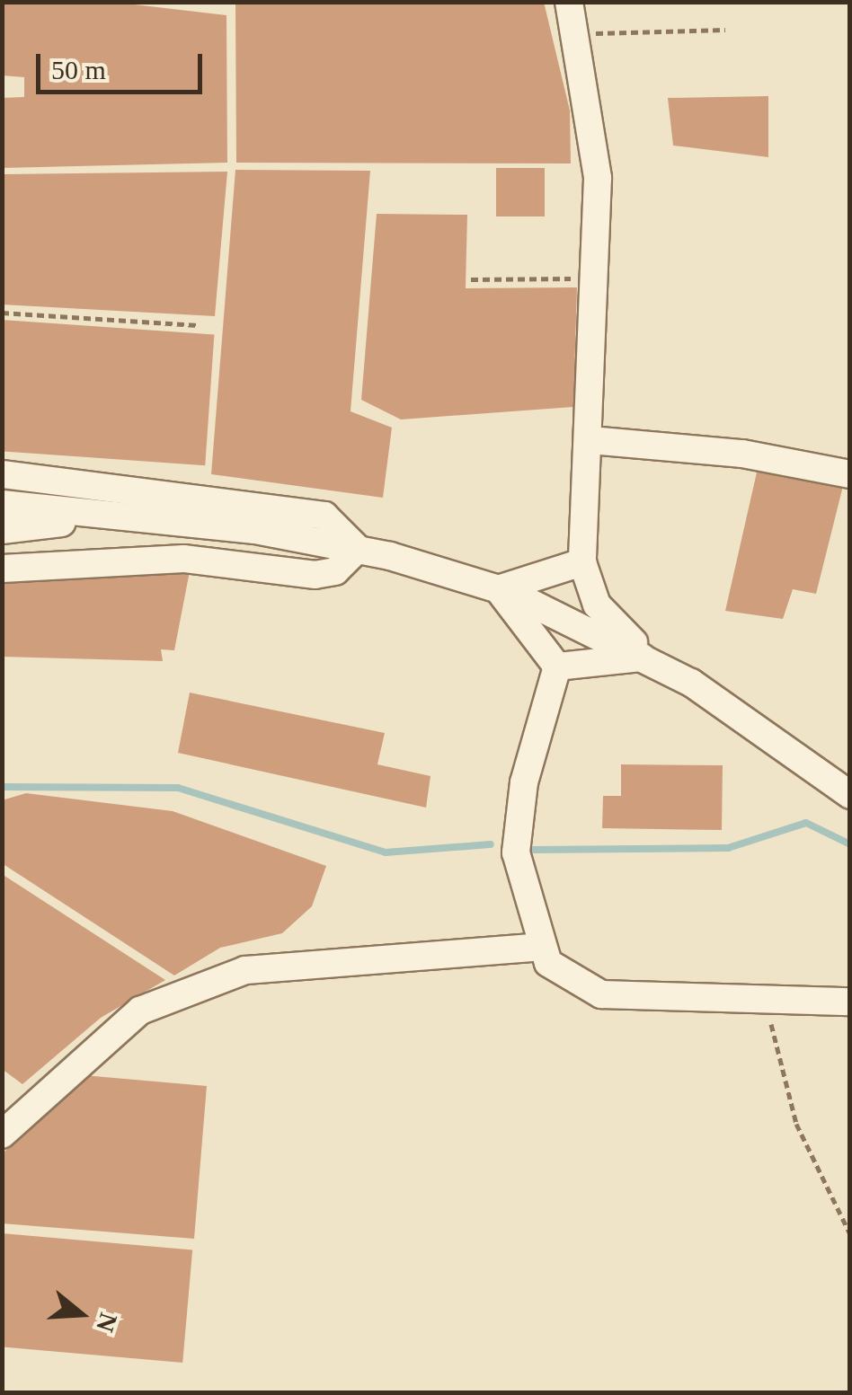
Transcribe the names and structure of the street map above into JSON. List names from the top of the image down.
{
  "scale_bar": "50 m",
  "north": "right"
}
